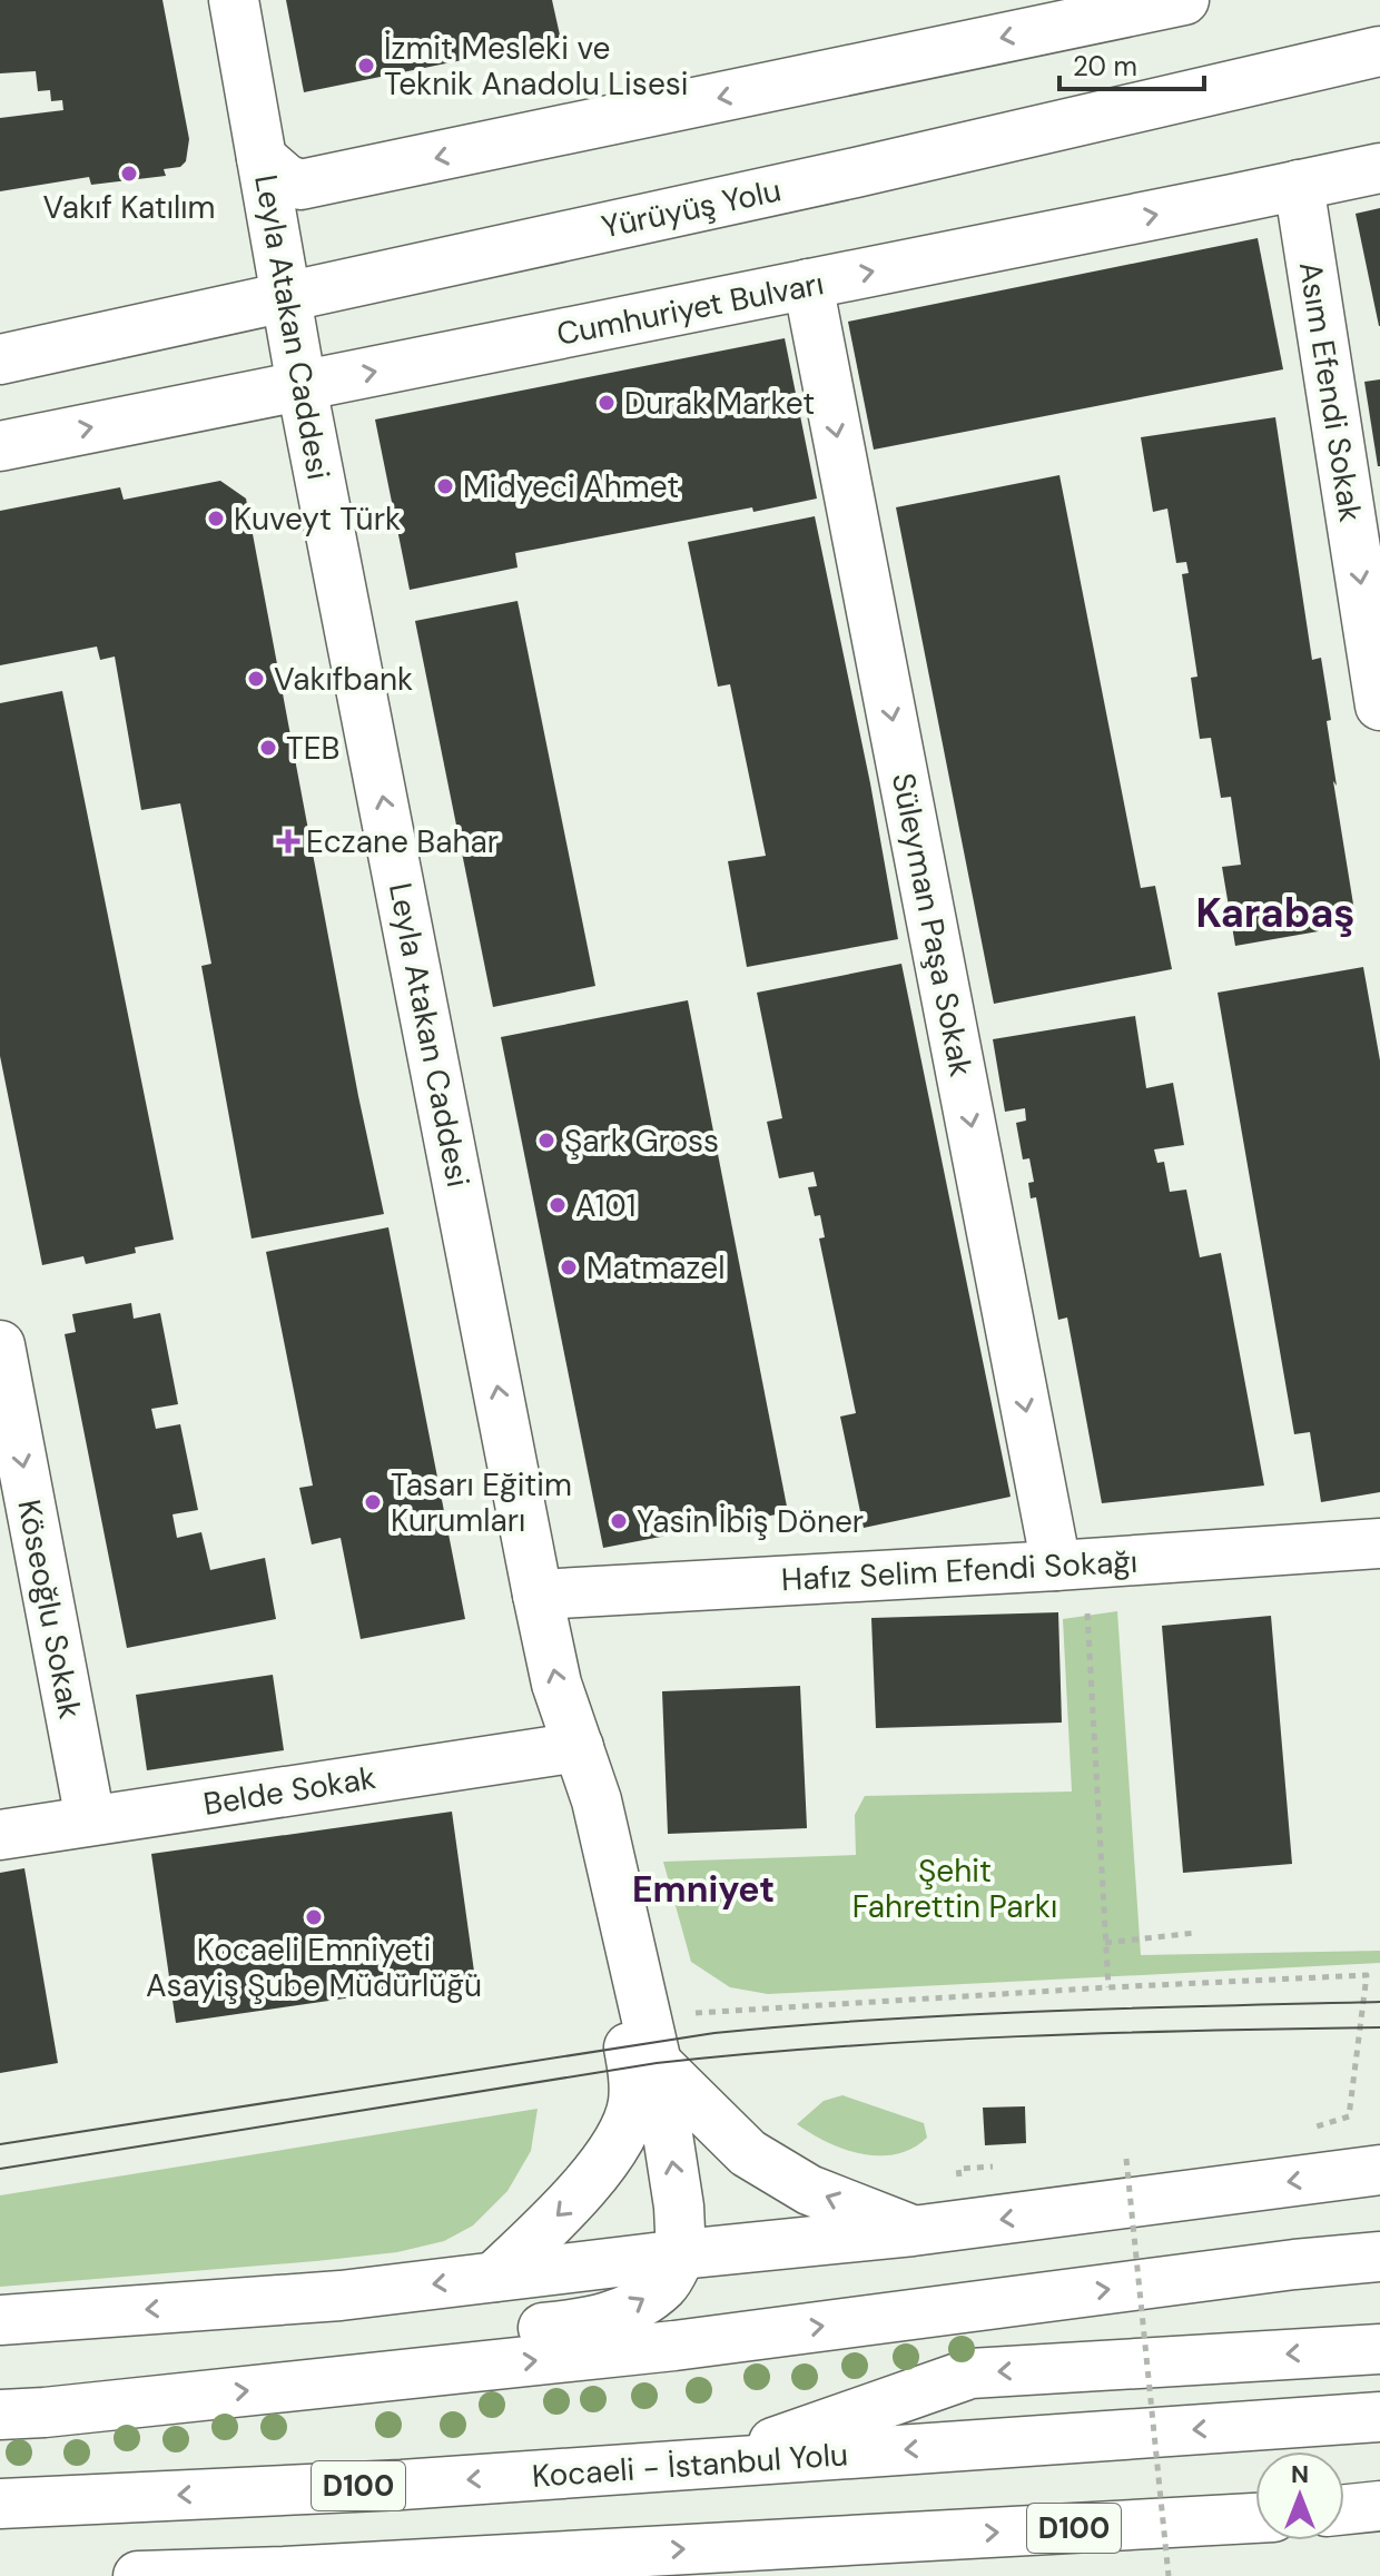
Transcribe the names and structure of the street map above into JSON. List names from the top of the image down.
{
  "streets": {
    "main road": [
      "Yürüyüş Yolu",
      "Cumhuriyet Bulvarı",
      "Leyla Atakan Caddesi",
      "Asım Efendi Sokak",
      "Süleyman Paşa Sokak",
      "Hafız Selim Efendi Sokağı",
      "Köseoğlu Sokak",
      "Belde Sokak",
      "Kocaeli - İstanbul Yolu",
      "D100"
    ]
  },
  "crossings": [
    ["Yürüyüş Yolu", "Leyla Atakan Caddesi"],
    ["Cumhuriyet Bulvarı", "Leyla Atakan Caddesi"],
    ["Cumhuriyet Bulvarı", "Asım Efendi Sokak"],
    ["Cumhuriyet Bulvarı", "Süleyman Paşa Sokak"],
    ["Leyla Atakan Caddesi", "Hafız Selim Efendi Sokağı"],
    ["Leyla Atakan Caddesi", "Belde Sokak"],
    ["Süleyman Paşa Sokak", "Hafız Selim Efendi Sokağı"],
    ["Köseoğlu Sokak", "Belde Sokak"]
  ],
  "one_way": [
    "Leyla Atakan Caddesi",
    "Asım Efendi Sokak",
    "Süleyman Paşa Sokak",
    "Köseoğlu Sokak"
  ],
  "districts": ["Karabaş", "Emniyet"],
  "parks": ["Şehit Fahrettin Parkı"],
  "places": {
    "other": [
      "İzmit Mesleki ve Teknik Anadolu Lisesi",
      "Vakıf Katılım",
      "Durak Market",
      "Midyeci Ahmet",
      "Kuveyt Türk",
      "Vakıfbank",
      "TEB",
      "Şark Gross",
      "A101",
      "Matmazel",
      "Tasarı Eğitim Kurumları",
      "Yasin İbiş Döner",
      "Kocaeli Emniyeti Asayiş Şube Müdürlüğü"
    ],
    "health": ["Eczane Bahar"]
  },
  "scale_bar": "20 m",
  "north": "top"
}
